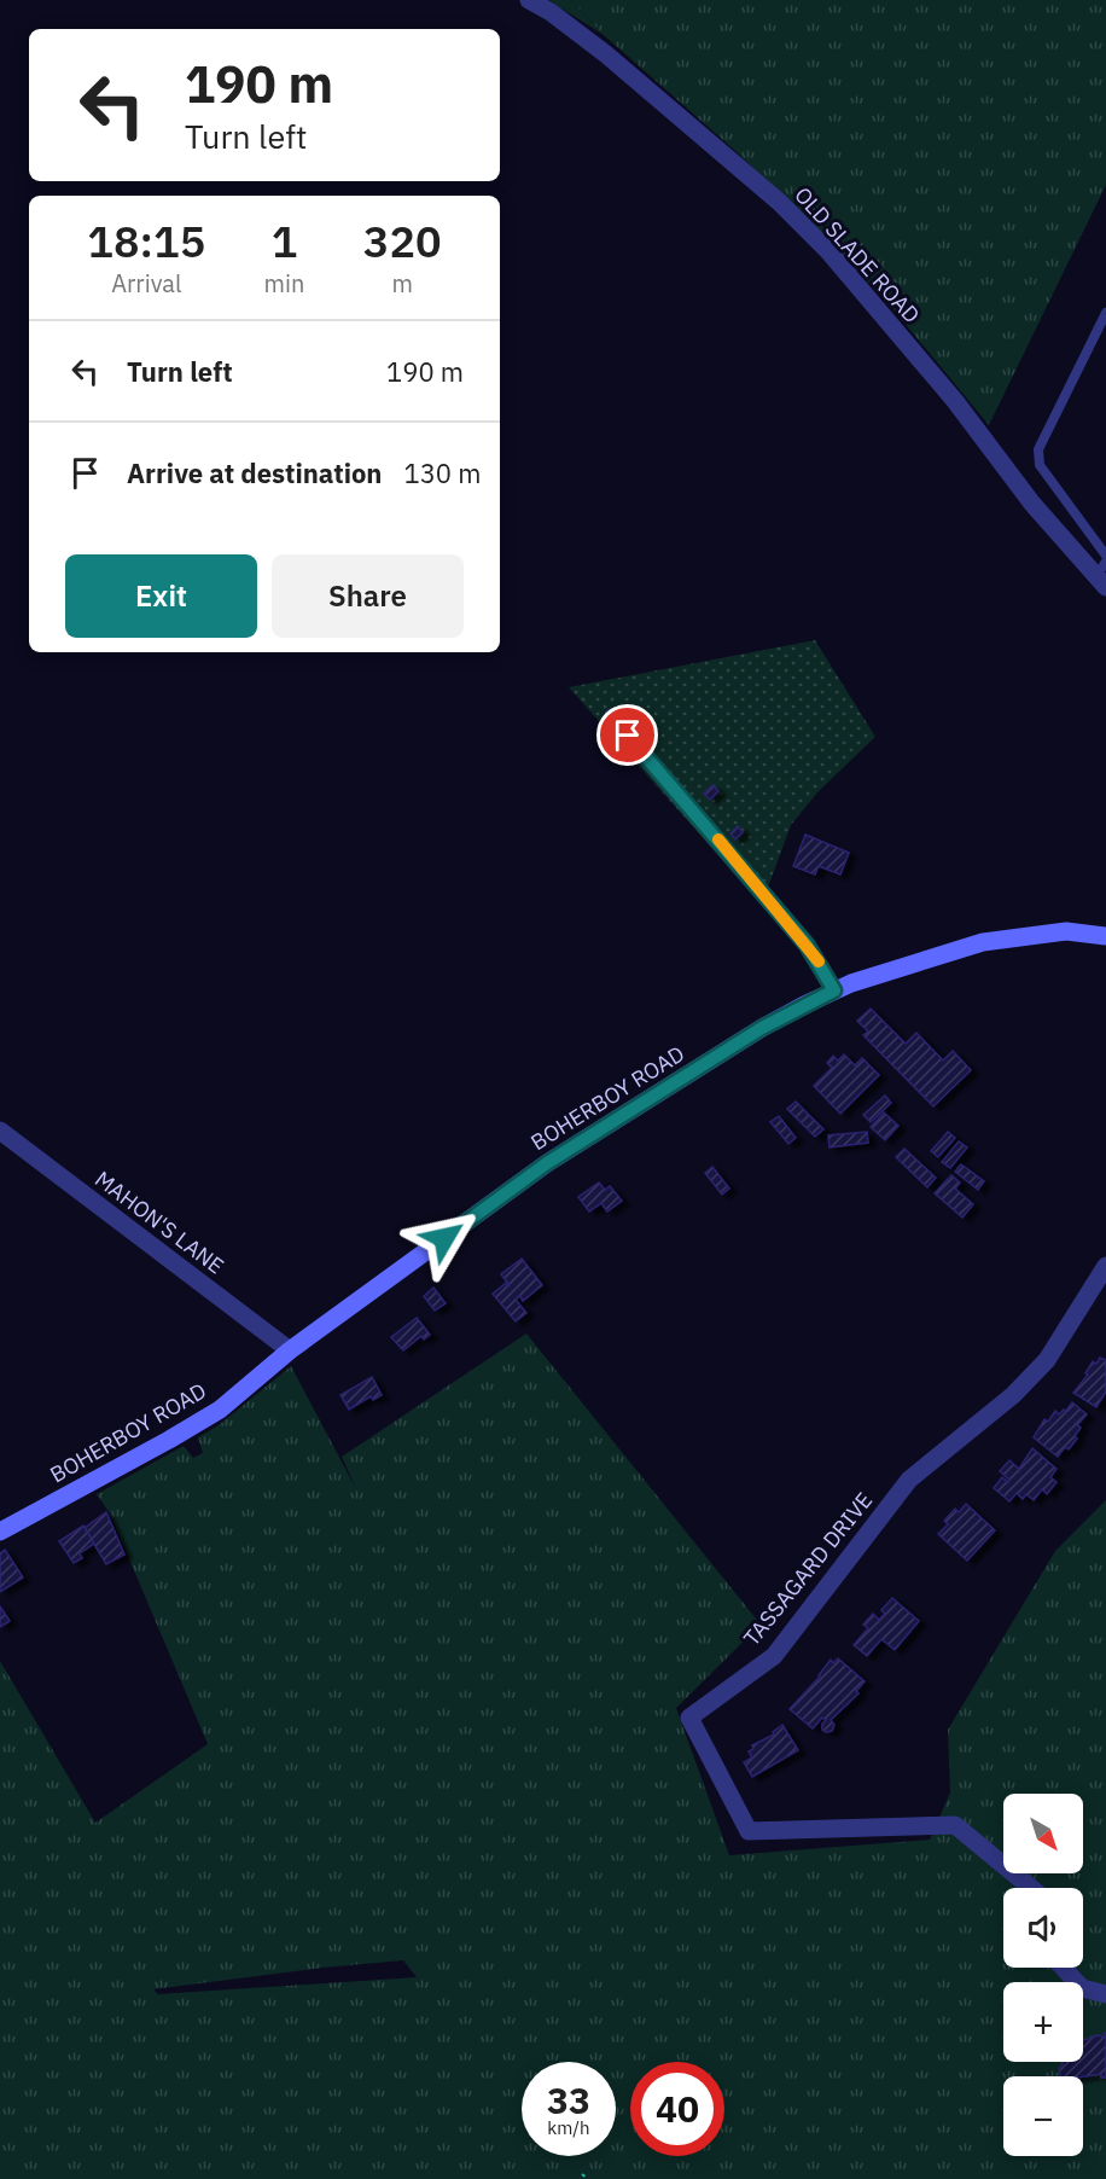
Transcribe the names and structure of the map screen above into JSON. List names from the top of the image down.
{
  "streets": {
    "street": [
      "OLD SLADE ROAD",
      "BOHERBOY ROAD",
      "MAHON'S LANE",
      "TASSAGARD DRIVE"
    ]
  },
  "crossings": [
    ["BOHERBOY ROAD", "MAHON'S LANE"]
  ],
  "north": "bottom right",
  "page": {
    "turn": ["190 m", "Turn left"],
    "eta": [
      "18:15",
      "Arrival",
      "1",
      "min",
      "320",
      "m"
    ],
    "list": [
      {
        "name": "Turn left",
        "value": "190 m"
      },
      {
        "name": "Arrive at destination",
        "value": "130 m"
      }
    ],
    "buttons": ["Exit", "Share"],
    "map_buttons": ["+", "−"],
    "speed": "33 km/h",
    "limit": "40"
  }
}
